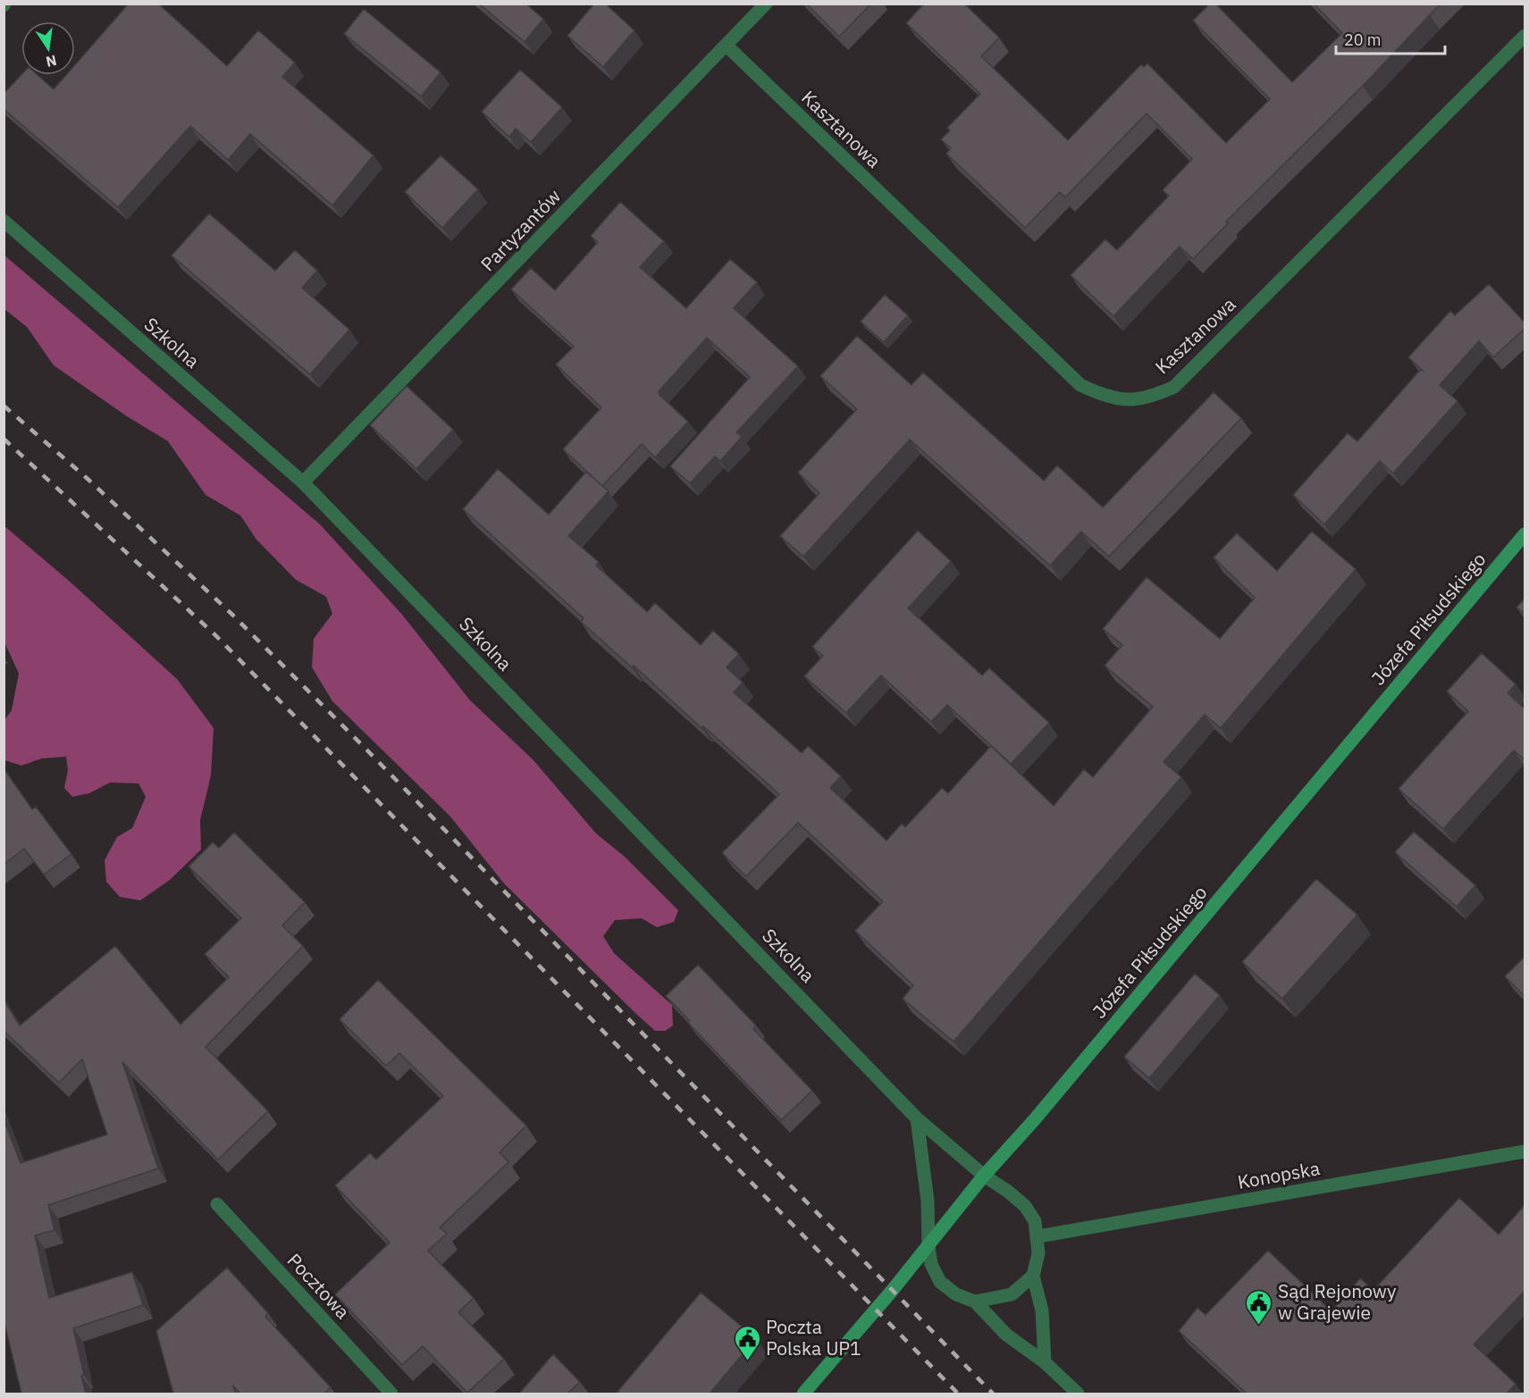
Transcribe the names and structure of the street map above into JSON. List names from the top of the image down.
{
  "streets": {
    "main road": ["Józefa Piłsudskiego"],
    "street": [
      "Kasztanowa",
      "Partyzantów",
      "Szkolna",
      "Konopska",
      "Pocztowa"
    ]
  },
  "crossings": [
    ["Kasztanowa", "Partyzantów"],
    ["Partyzantów", "Szkolna"],
    ["Szkolna", "Józefa Piłsudskiego"],
    ["Szkolna", "Konopska"],
    ["Józefa Piłsudskiego", "Konopska"]
  ],
  "places": {
    "public building": ["Sąd Rejonowy w Grajewie", "Poczta Polska UP1"]
  },
  "scale_bar": "20 m",
  "north": "bottom"
}
